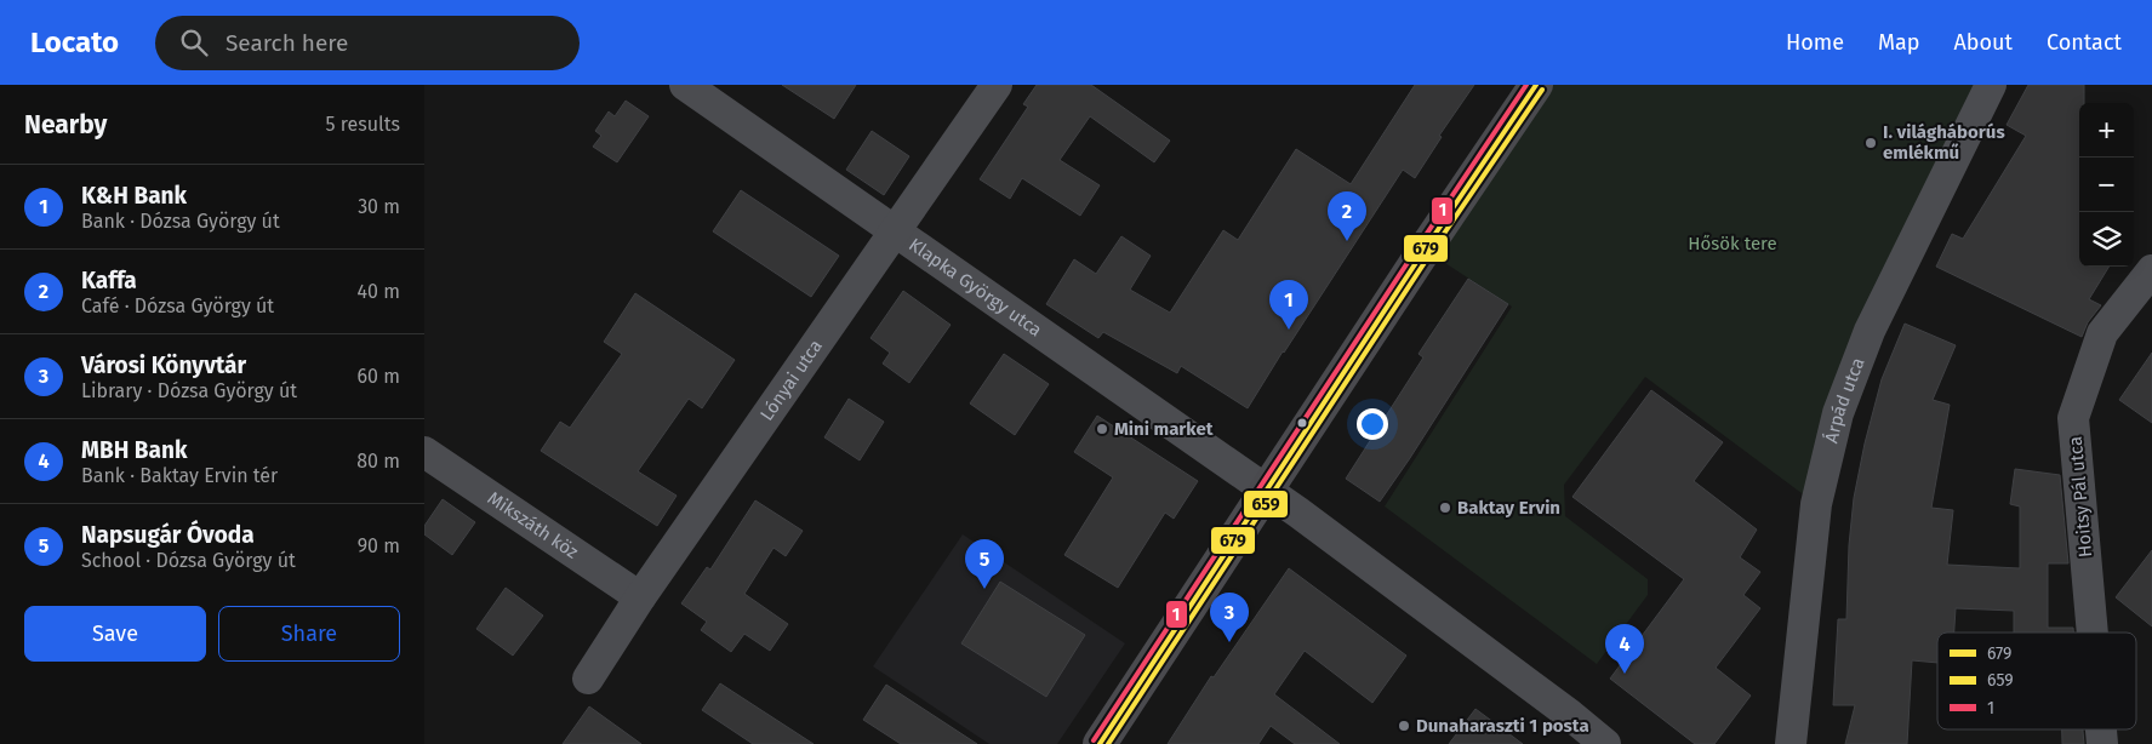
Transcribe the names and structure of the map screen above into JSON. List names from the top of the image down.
{
  "streets": {
    "street": [
      "Klapka György utca",
      "Lónyai utca",
      "Árpád utca",
      "Hoitsy Pál utca",
      "Mikszáth köz"
    ]
  },
  "crossings": [
    ["Klapka György utca", "Lónyai utca"],
    ["Lónyai utca", "Mikszáth köz"]
  ],
  "parks": ["Hősök tere"],
  "places": [
    "I. világháborús emlékmű",
    "Mini market",
    "Baktay Ervin",
    "Dunaharaszti 1 posta"
  ],
  "lines": ["transit line 679", "transit line 1", "transit line 659"],
  "legend": ["679", "659", "1"],
  "page": {
    "header": "Locato",
    "search": "Search here",
    "nav": [
      "Home",
      "Map",
      "About",
      "Contact"
    ],
    "heading": ["Nearby", "5 results"],
    "map_buttons": ["+", "−"],
    "list": [
      {
        "mark": "1",
        "name": "K&H Bank",
        "note": "Bank · Dózsa György út",
        "value": "30 m"
      },
      {
        "mark": "2",
        "name": "Kaffa",
        "note": "Café · Dózsa György út",
        "value": "40 m"
      },
      {
        "mark": "3",
        "name": "Városi Könyvtár",
        "note": "Library · Dózsa György út",
        "value": "60 m"
      },
      {
        "mark": "4",
        "name": "MBH Bank",
        "note": "Bank · Baktay Ervin tér",
        "value": "80 m"
      },
      {
        "mark": "5",
        "name": "Napsugár Óvoda",
        "note": "School · Dózsa György út",
        "value": "90 m"
      }
    ],
    "pins": [
      "2",
      "1",
      "5",
      "3",
      "4"
    ],
    "buttons": ["Save", "Share"]
  }
}
